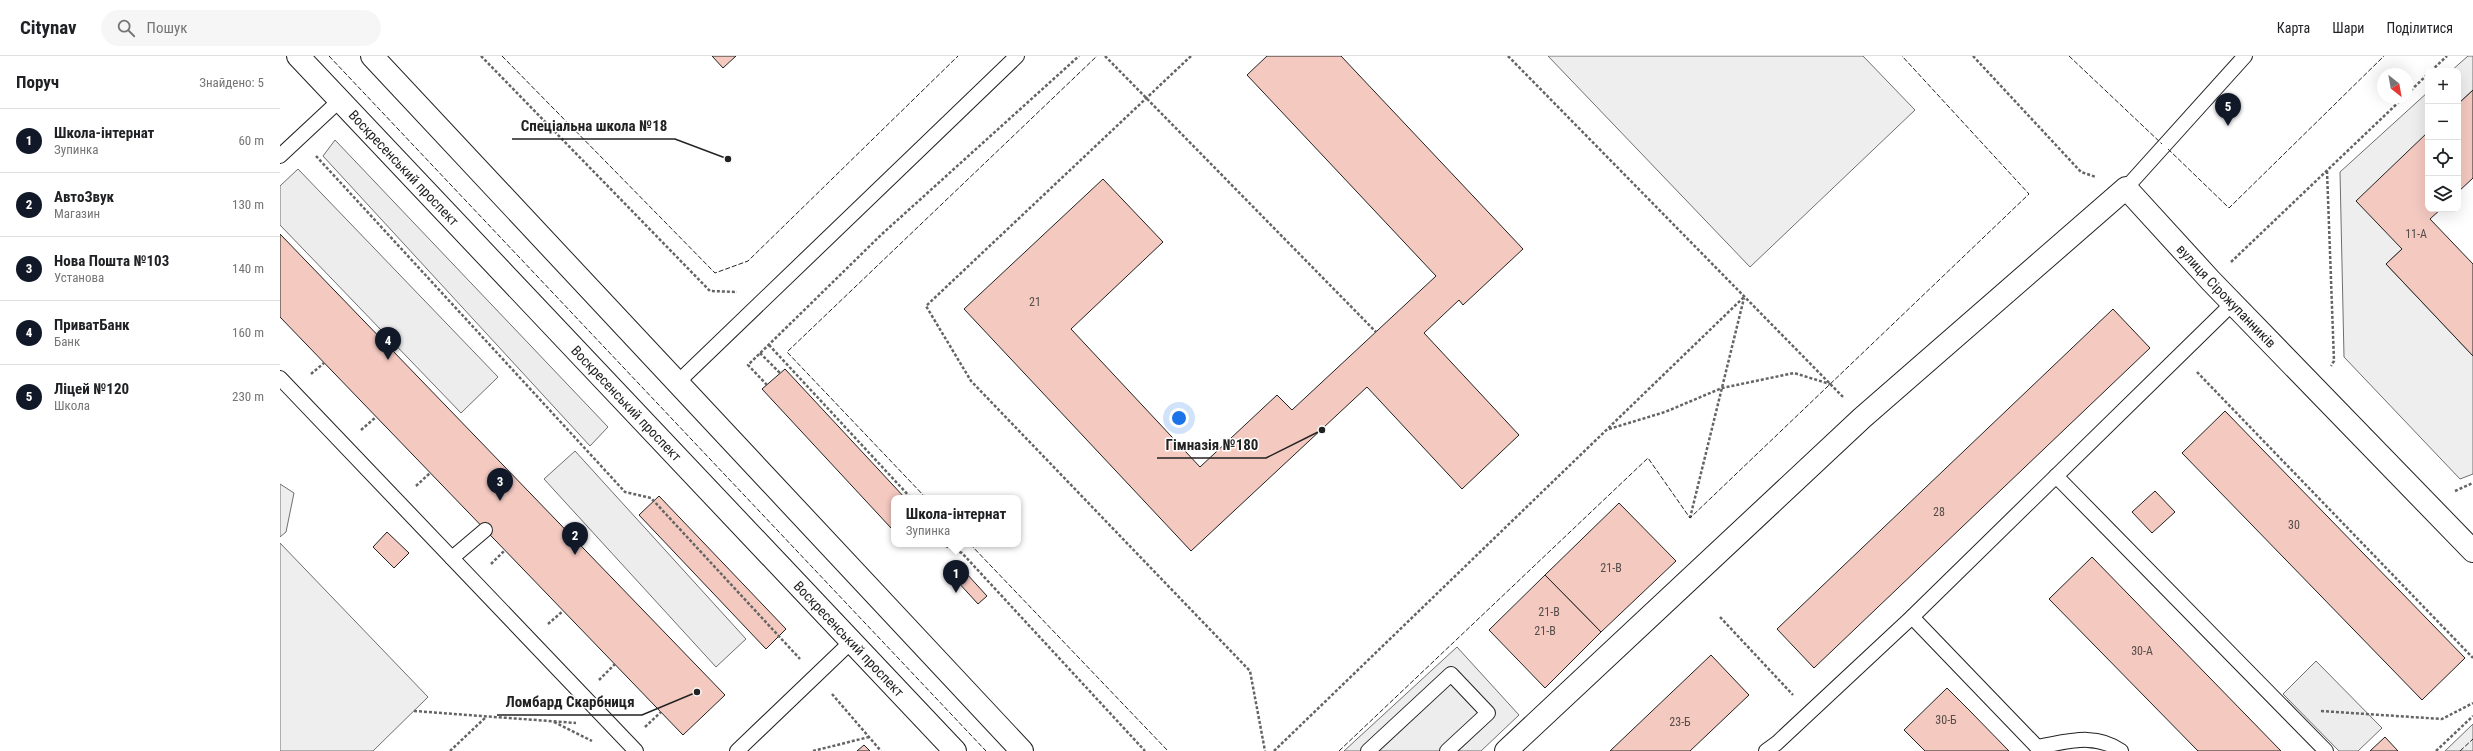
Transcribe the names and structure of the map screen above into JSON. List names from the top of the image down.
{
  "streets": {
    "main road": ["Воскресенський проспект", "вулиця Сірожупанників"]
  },
  "places": ["Спеціальна школа №18", "Гімназія №180", "Ломбард Скарбниця"],
  "house_numbers": [
    "11-А",
    "21",
    "28",
    "30",
    "21-В",
    "21-В",
    "21-В",
    "30-А",
    "30-Б",
    "23-Б"
  ],
  "north": "bottom right",
  "page": {
    "header": "Citynav",
    "search": "Пошук",
    "nav": ["Карта", "Шари", "Поділитися"],
    "heading": ["Поруч", "Знайдено: 5"],
    "map_buttons": ["+", "−"],
    "pins": [
      "5",
      "4",
      "3",
      "2",
      "1"
    ],
    "list": [
      {
        "mark": "1",
        "name": "Школа-інтернат",
        "note": "Зупинка",
        "value": "60 m"
      },
      {
        "mark": "2",
        "name": "АвтоЗвук",
        "note": "Магазин",
        "value": "130 m"
      },
      {
        "mark": "3",
        "name": "Нова Пошта №103",
        "note": "Установа",
        "value": "140 m"
      },
      {
        "mark": "4",
        "name": "ПриватБанк",
        "note": "Банк",
        "value": "160 m"
      },
      {
        "mark": "5",
        "name": "Ліцей №120",
        "note": "Школа",
        "value": "230 m"
      }
    ],
    "popup": ["Школа-інтернат", "Зупинка"]
  }
}
